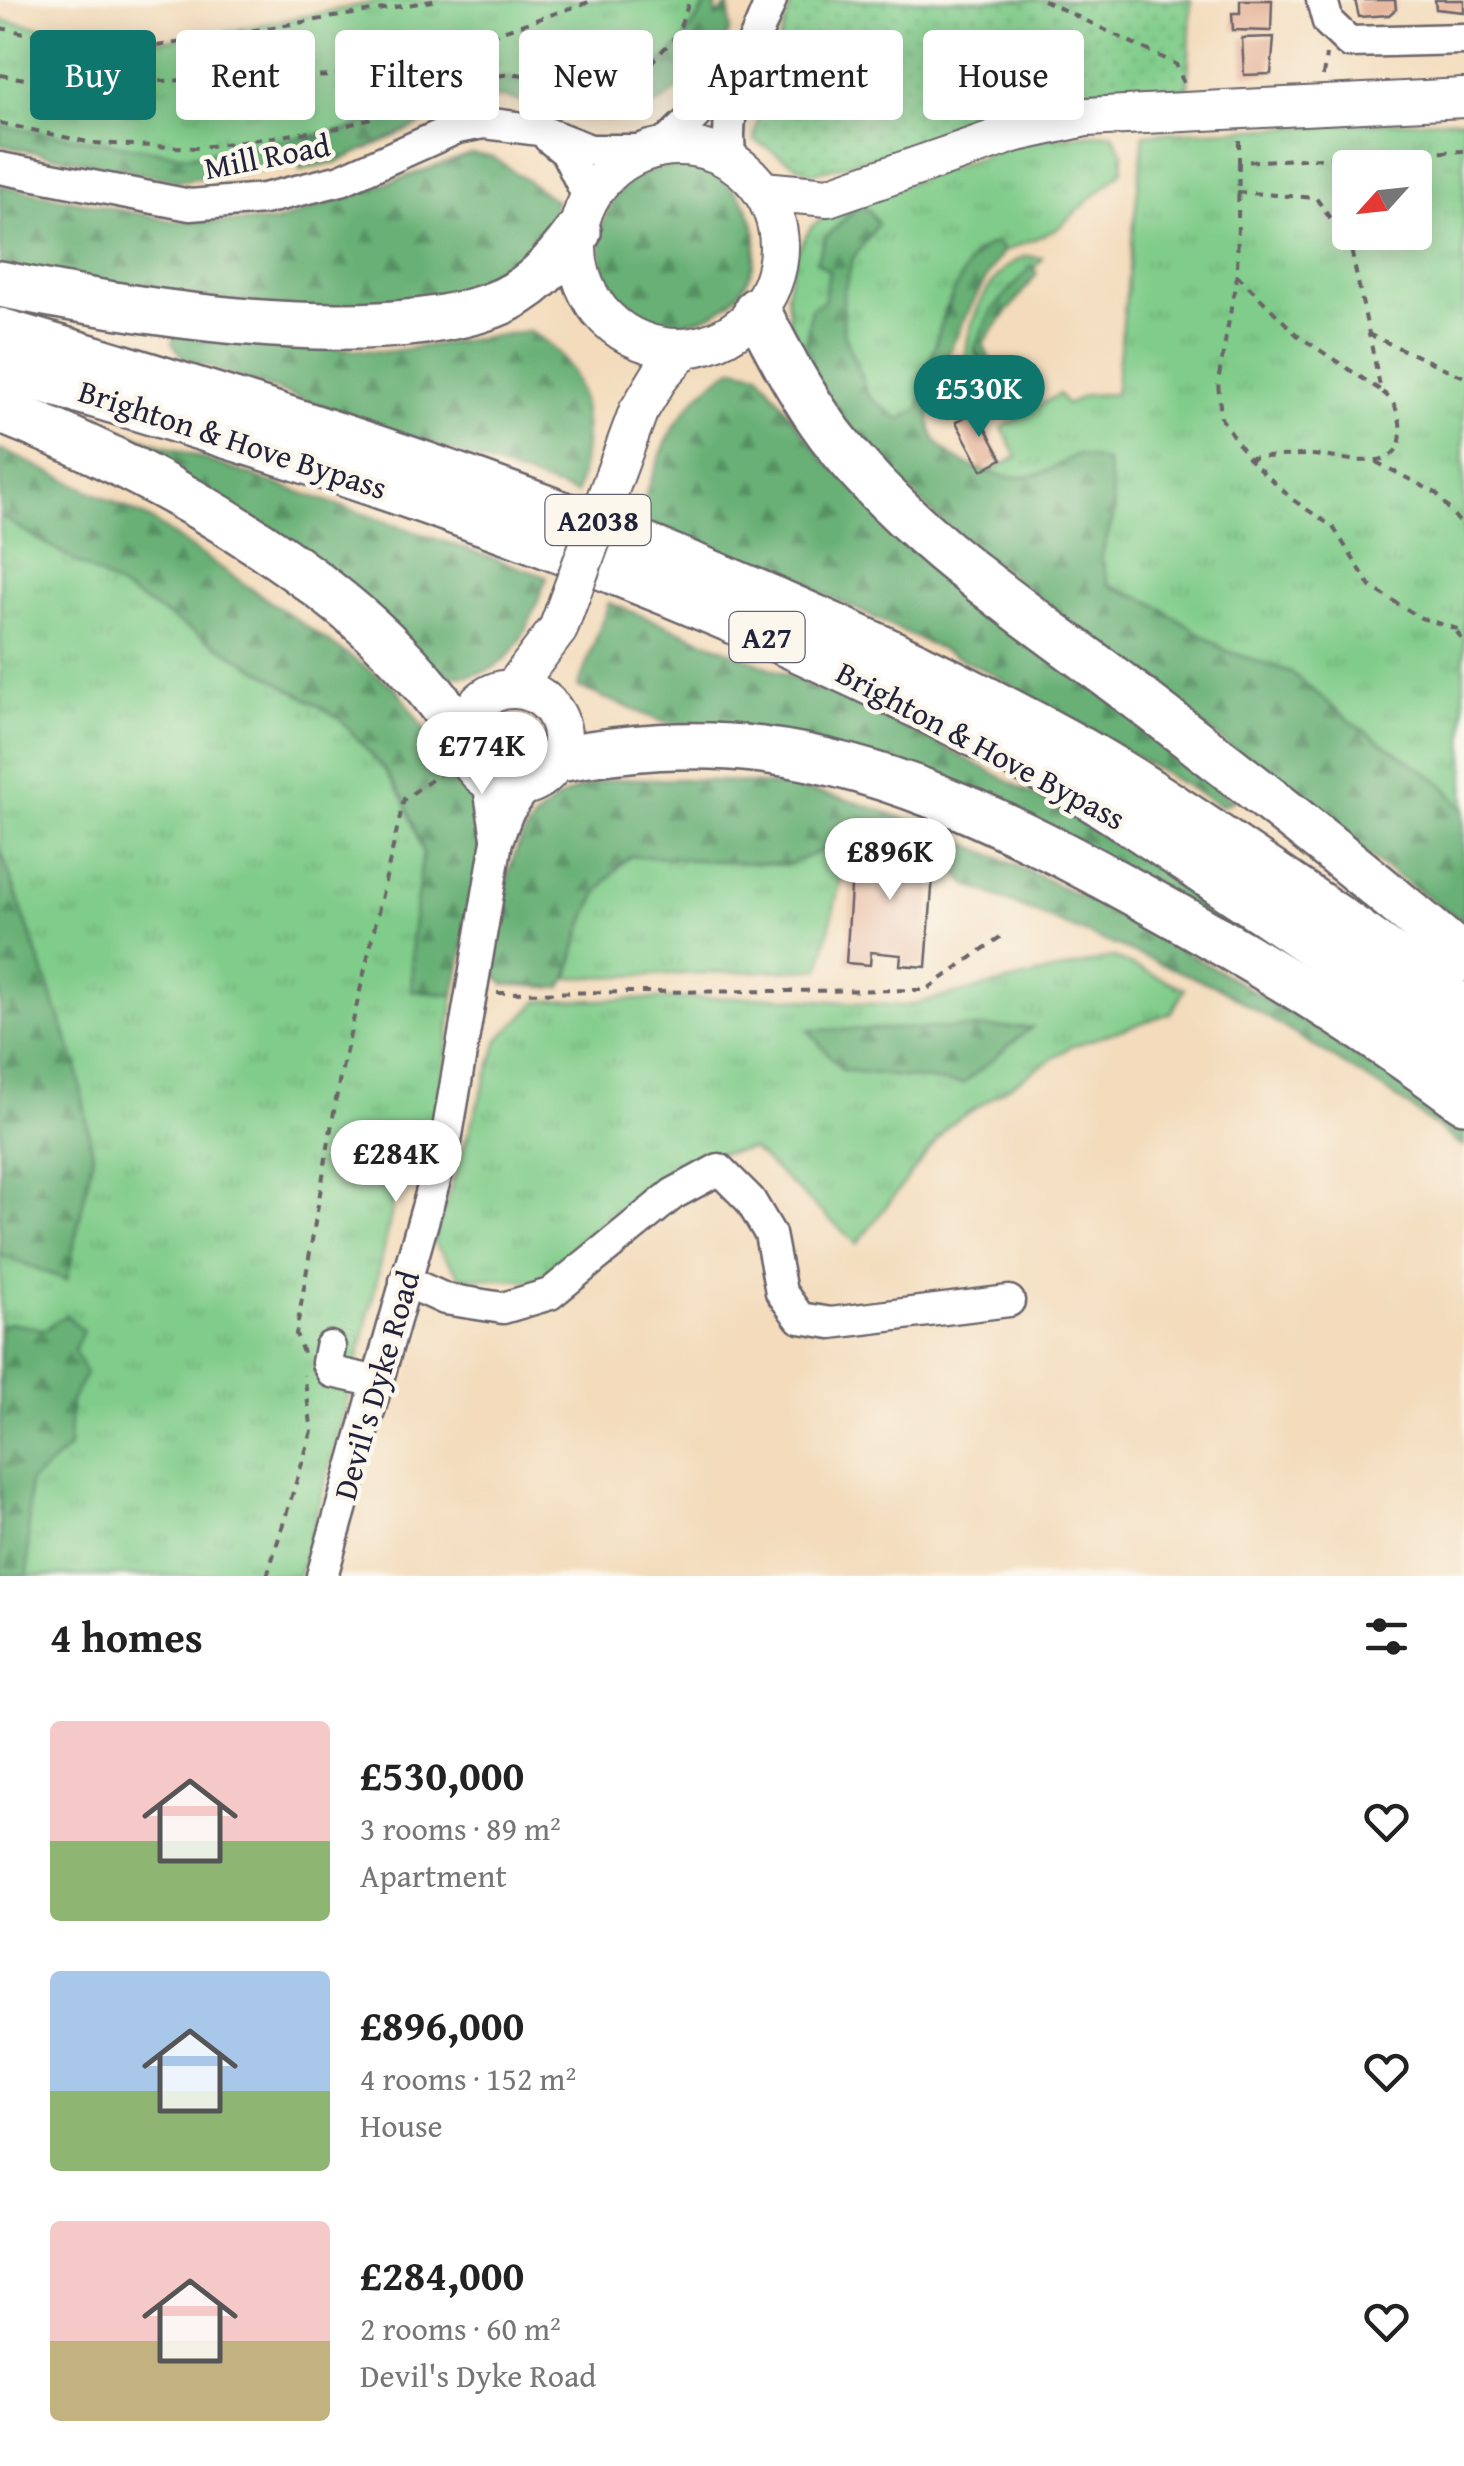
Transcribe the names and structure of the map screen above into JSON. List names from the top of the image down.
{
  "streets": {
    "highway": ["Brighton & Hove Bypass", "A27"],
    "main road": ["A2038"],
    "street": ["Mill Road", "Devil's Dyke Road"]
  },
  "crossings": [
    ["Mill Road", "A2038"],
    ["A2038", "Devil's Dyke Road"]
  ],
  "north": "bottom left",
  "page": {
    "chip": [
      "Buy",
      "Rent",
      "Filters",
      "New",
      "Apartment",
      "House"
    ],
    "price": [
      "£530K",
      "£774K",
      "£896K",
      "£284K"
    ],
    "heading": "4 homes",
    "list": [
      {
        "name": "£530,000",
        "note": "3 rooms · 89 m² · Apartment"
      },
      {
        "name": "£896,000",
        "note": "4 rooms · 152 m² · House"
      },
      {
        "name": "£284,000",
        "note": "2 rooms · 60 m² · Devil's Dyke Road"
      }
    ]
  }
}
